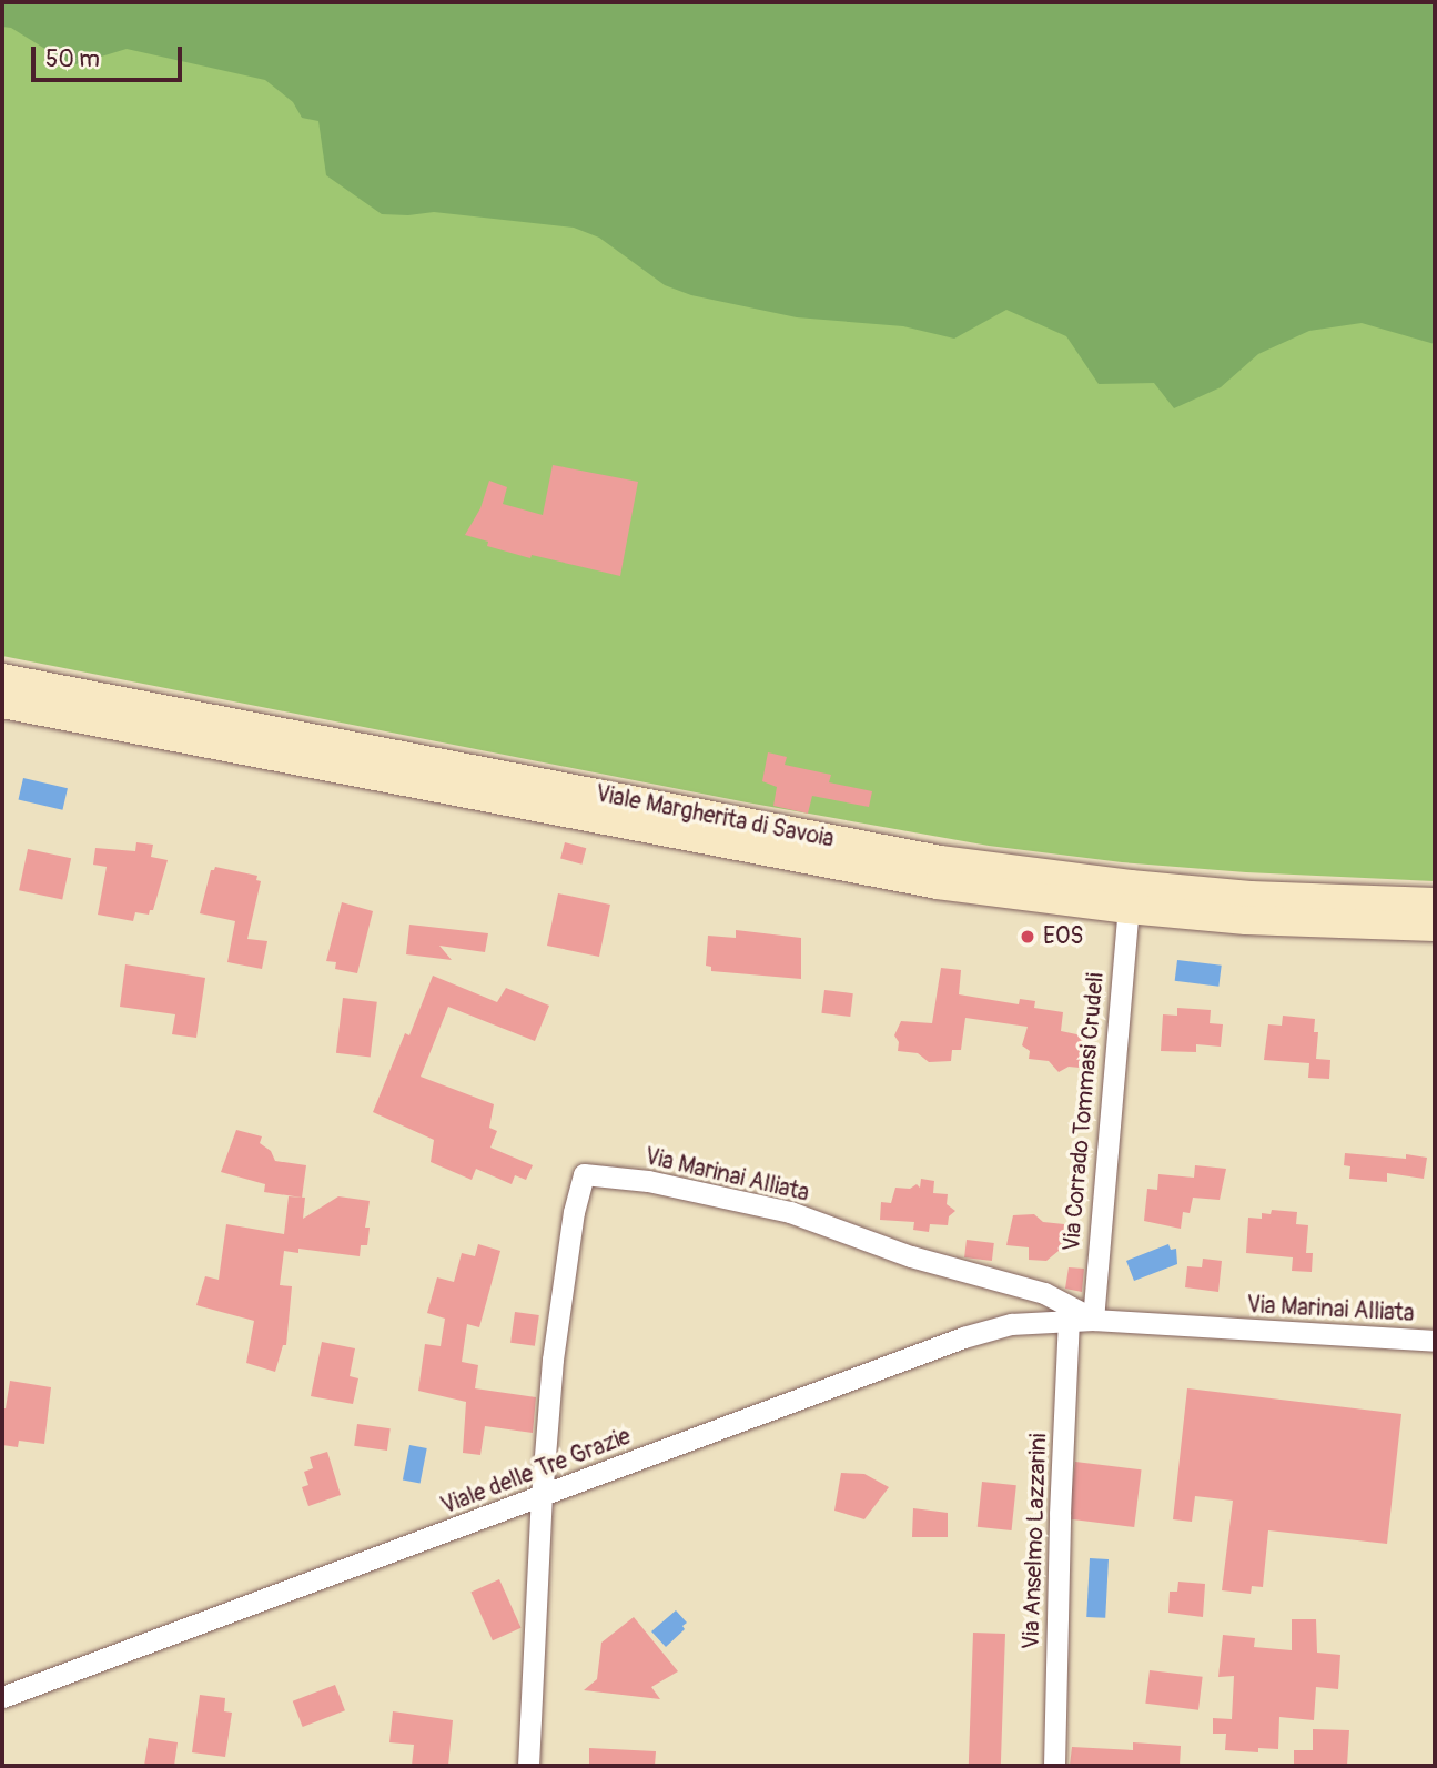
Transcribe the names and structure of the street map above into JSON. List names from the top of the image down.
{
  "streets": {
    "street": [
      "Viale Margherita di Savoia",
      "Via Corrado Tommasi Crudeli",
      "Via Marinai Alliata",
      "Viale delle Tre Grazie",
      "Via Anselmo Lazzarini"
    ]
  },
  "crossings": [
    ["Viale Margherita di Savoia", "Via Corrado Tommasi Crudeli"],
    ["Via Corrado Tommasi Crudeli", "Via Marinai Alliata"],
    ["Via Corrado Tommasi Crudeli", "Viale delle Tre Grazie"],
    ["Via Marinai Alliata", "Viale delle Tre Grazie"],
    ["Viale delle Tre Grazie", "Via Anselmo Lazzarini"]
  ],
  "places": ["EOS"],
  "scale_bar": "50 m"
}
